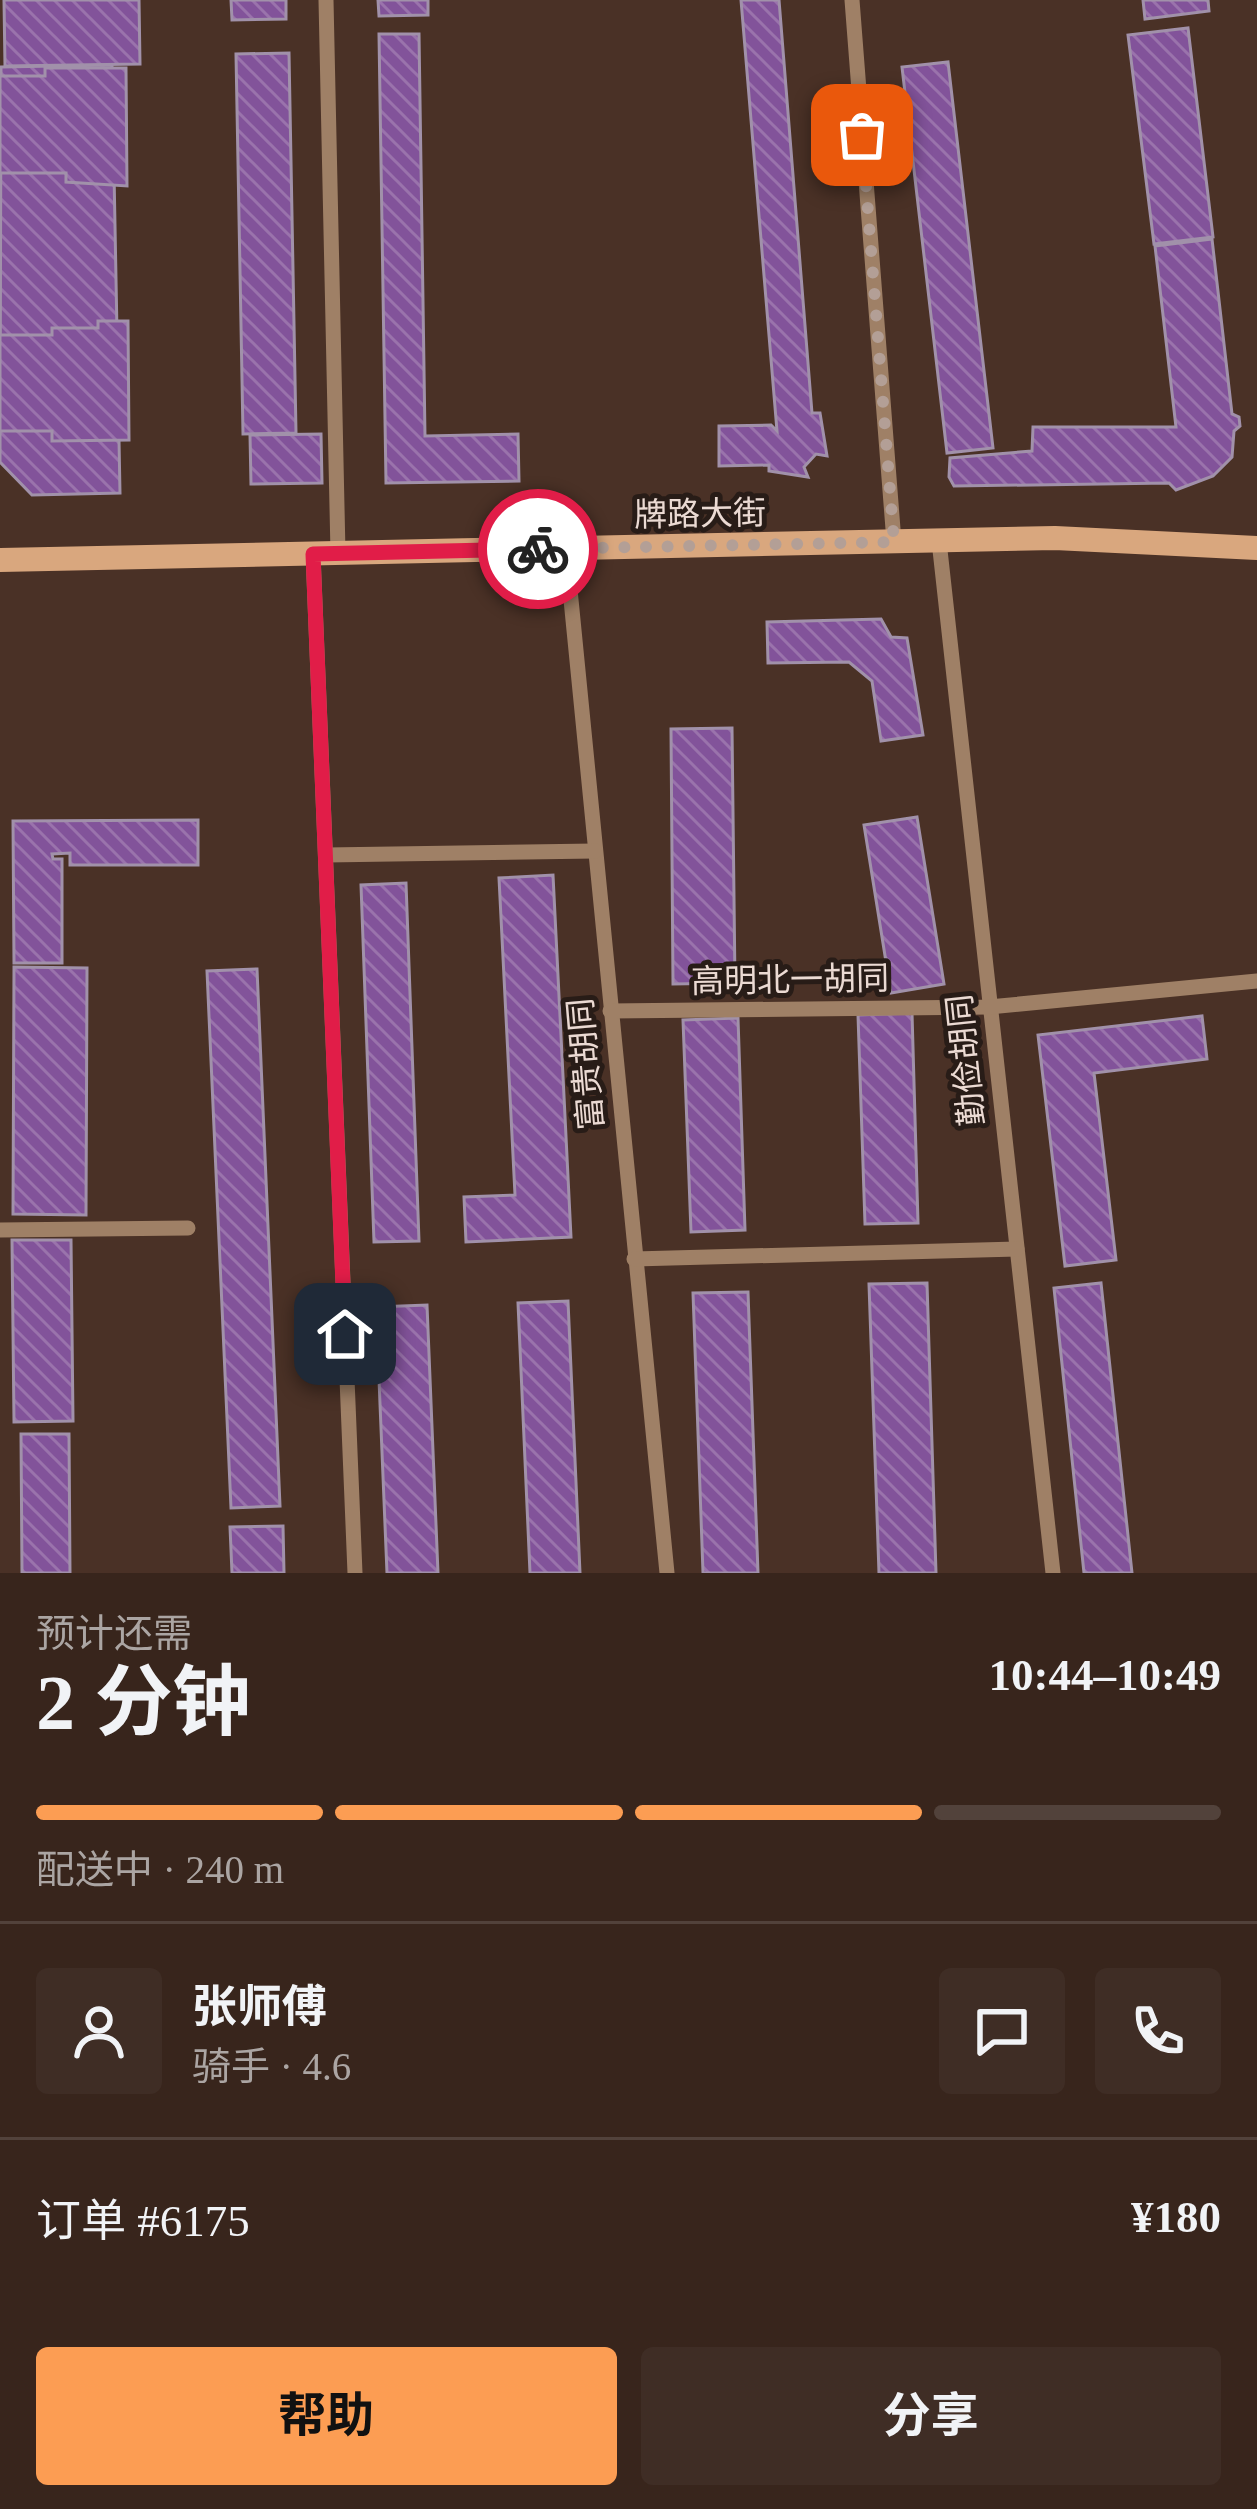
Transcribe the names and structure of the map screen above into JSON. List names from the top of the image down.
{
  "streets": {
    "street": ["牌路大街"],
    "lane": ["高明北一胡同", "勤俭胡同", "富贵胡同"]
  },
  "crossings": [
    ["牌路大街", "勤俭胡同"],
    ["牌路大街", "富贵胡同"],
    ["高明北一胡同", "勤俭胡同"],
    ["高明北一胡同", "富贵胡同"]
  ],
  "page": {
    "heading": ["2 分钟", "预计还需", "10:44–10:49"],
    "panel": [
      "张师傅",
      "骑手 · 4.6",
      "订单 #6175",
      "¥180"
    ],
    "bar": "配送中 · 240 m",
    "buttons": ["帮助", "分享"]
  }
}
